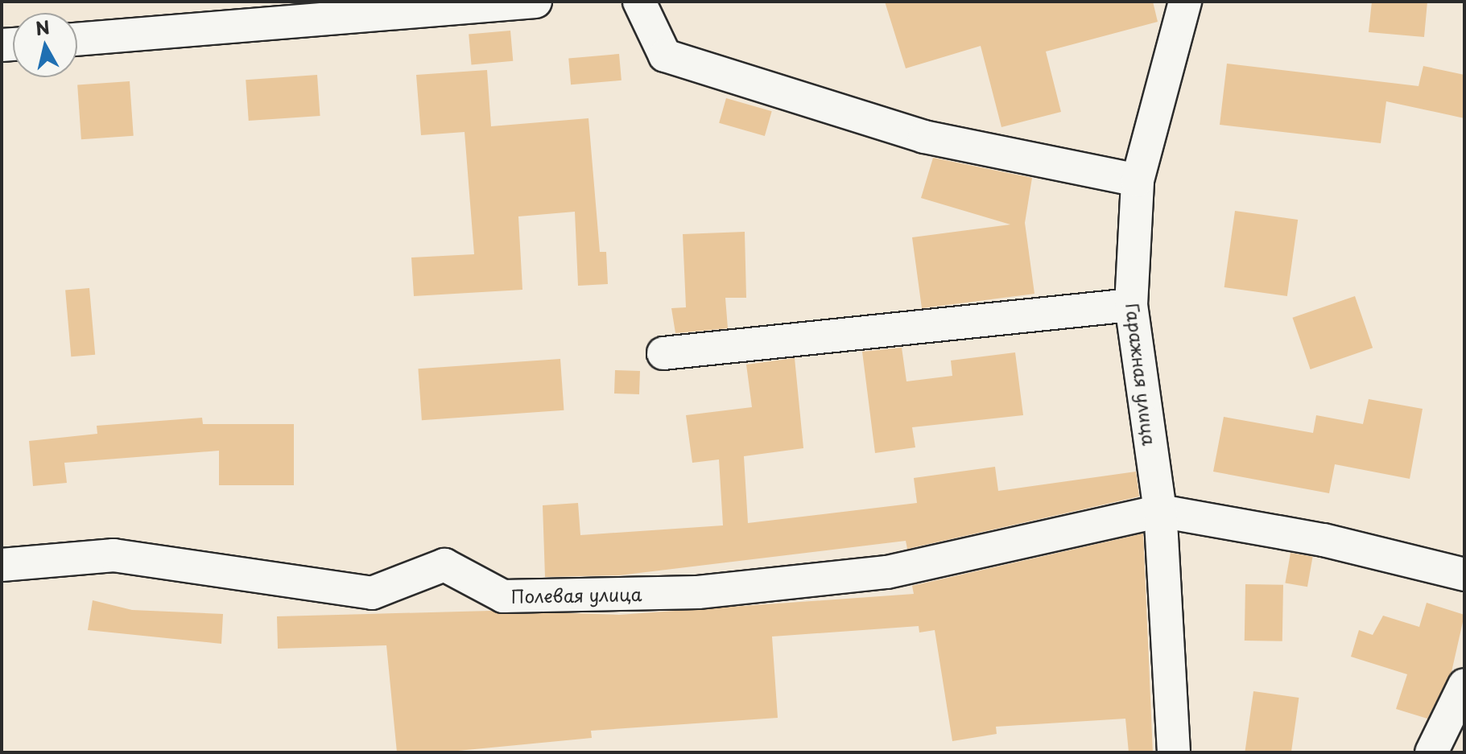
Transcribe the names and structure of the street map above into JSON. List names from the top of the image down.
{
  "streets": {
    "street": ["Гаражная улица", "Полевая улица"]
  },
  "crossings": [
    ["Гаражная улица", "Полевая улица"]
  ],
  "north": "top"
}
